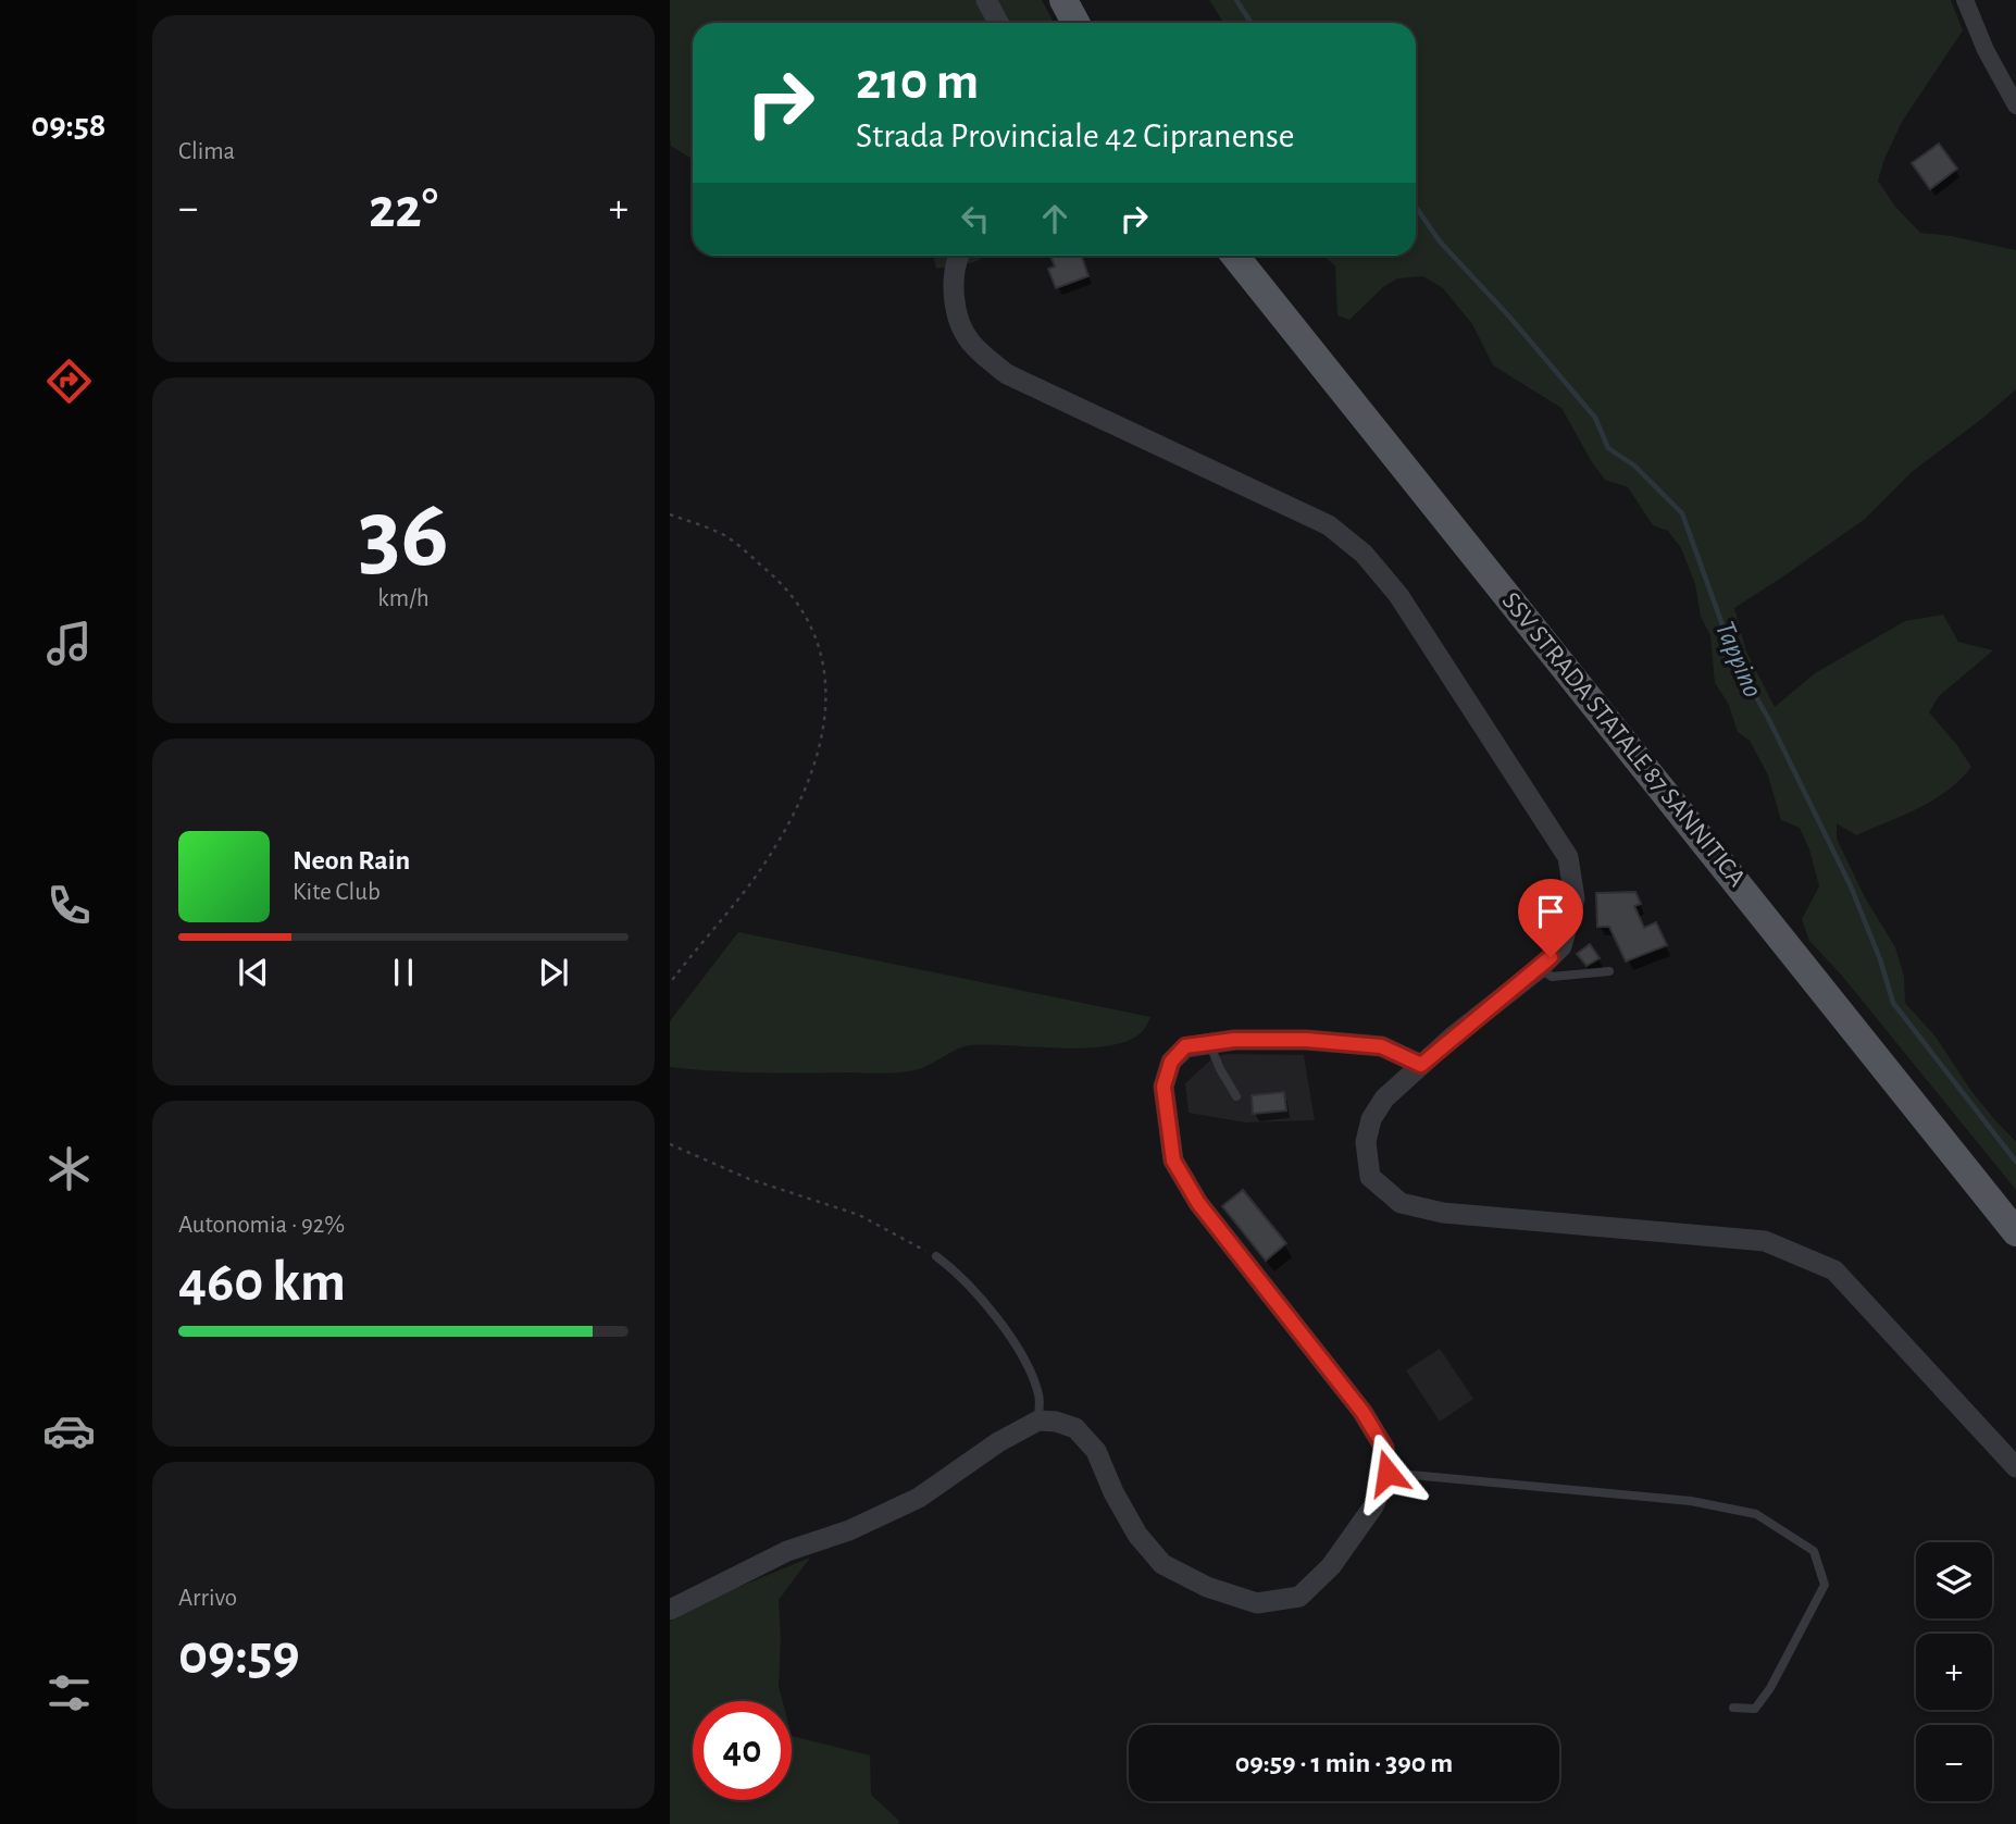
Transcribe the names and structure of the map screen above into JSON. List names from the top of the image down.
{
  "streets": {
    "main road": ["SSV STRADA STATALE 87 SANNITICA"]
  },
  "water": ["Tappino"],
  "page": {
    "tabs": "09:58",
    "tile": [
      "Clima",
      ["36", "km/h"],
      ["Autonomia · 92%", "460 km"],
      ["Arrivo", "09:59"]
    ],
    "turn": ["210 m", "Strada Provinciale 42 Cipranense"],
    "heat": ["−", "22°", "+"],
    "song": ["Neon Rain", "Kite Club"],
    "map_buttons": ["+", "−"],
    "limit": "40",
    "trip": "09:59 · 1 min · 390 m"
  }
}
